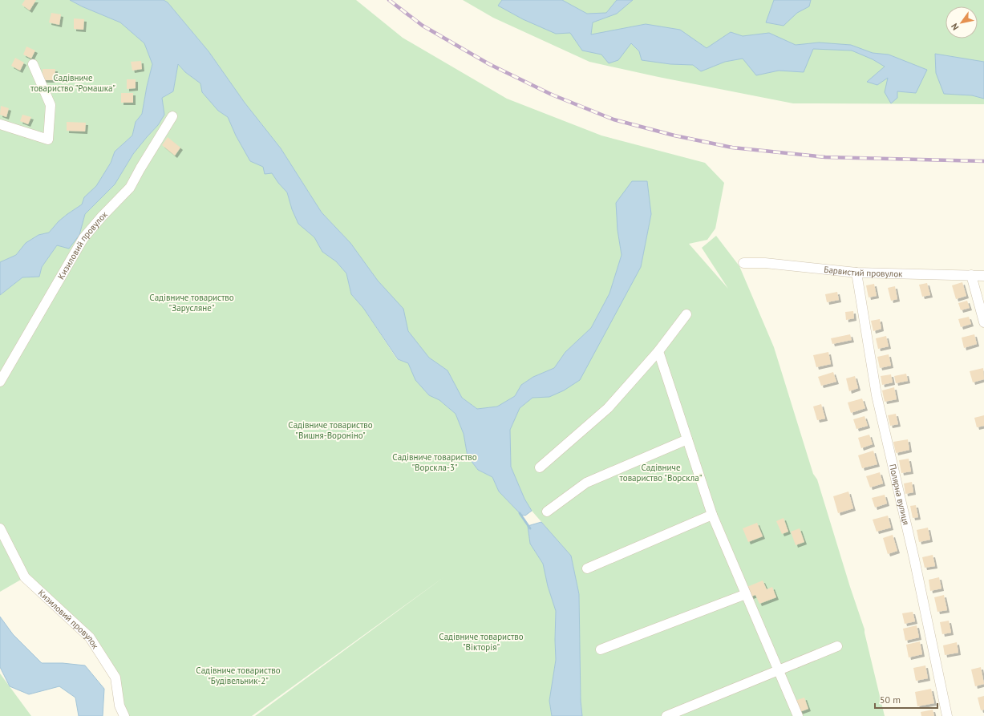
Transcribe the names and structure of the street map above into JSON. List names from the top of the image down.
{
  "streets": {
    "street": ["Кизиловий провулок", "Барвистий провулок", "Полярна вулиця"]
  },
  "crossings": [
    ["Барвистий провулок", "Полярна вулиця"]
  ],
  "parks": [
    "Садівниче товариство \"Ромашка\"",
    "Садівниче товариство \"Зарусляне\"",
    "Садівниче товариство \"Вишня-Вороніно\"",
    "Садівниче товариство \"Ворскла-3\"",
    "Садівниче товариство \"Ворскла\"",
    "Садівниче товариство \"Вікторія\"",
    "Садівниче товариство \"Будівельник-2\""
  ],
  "scale_bar": "50 m",
  "north": "bottom left"
}
